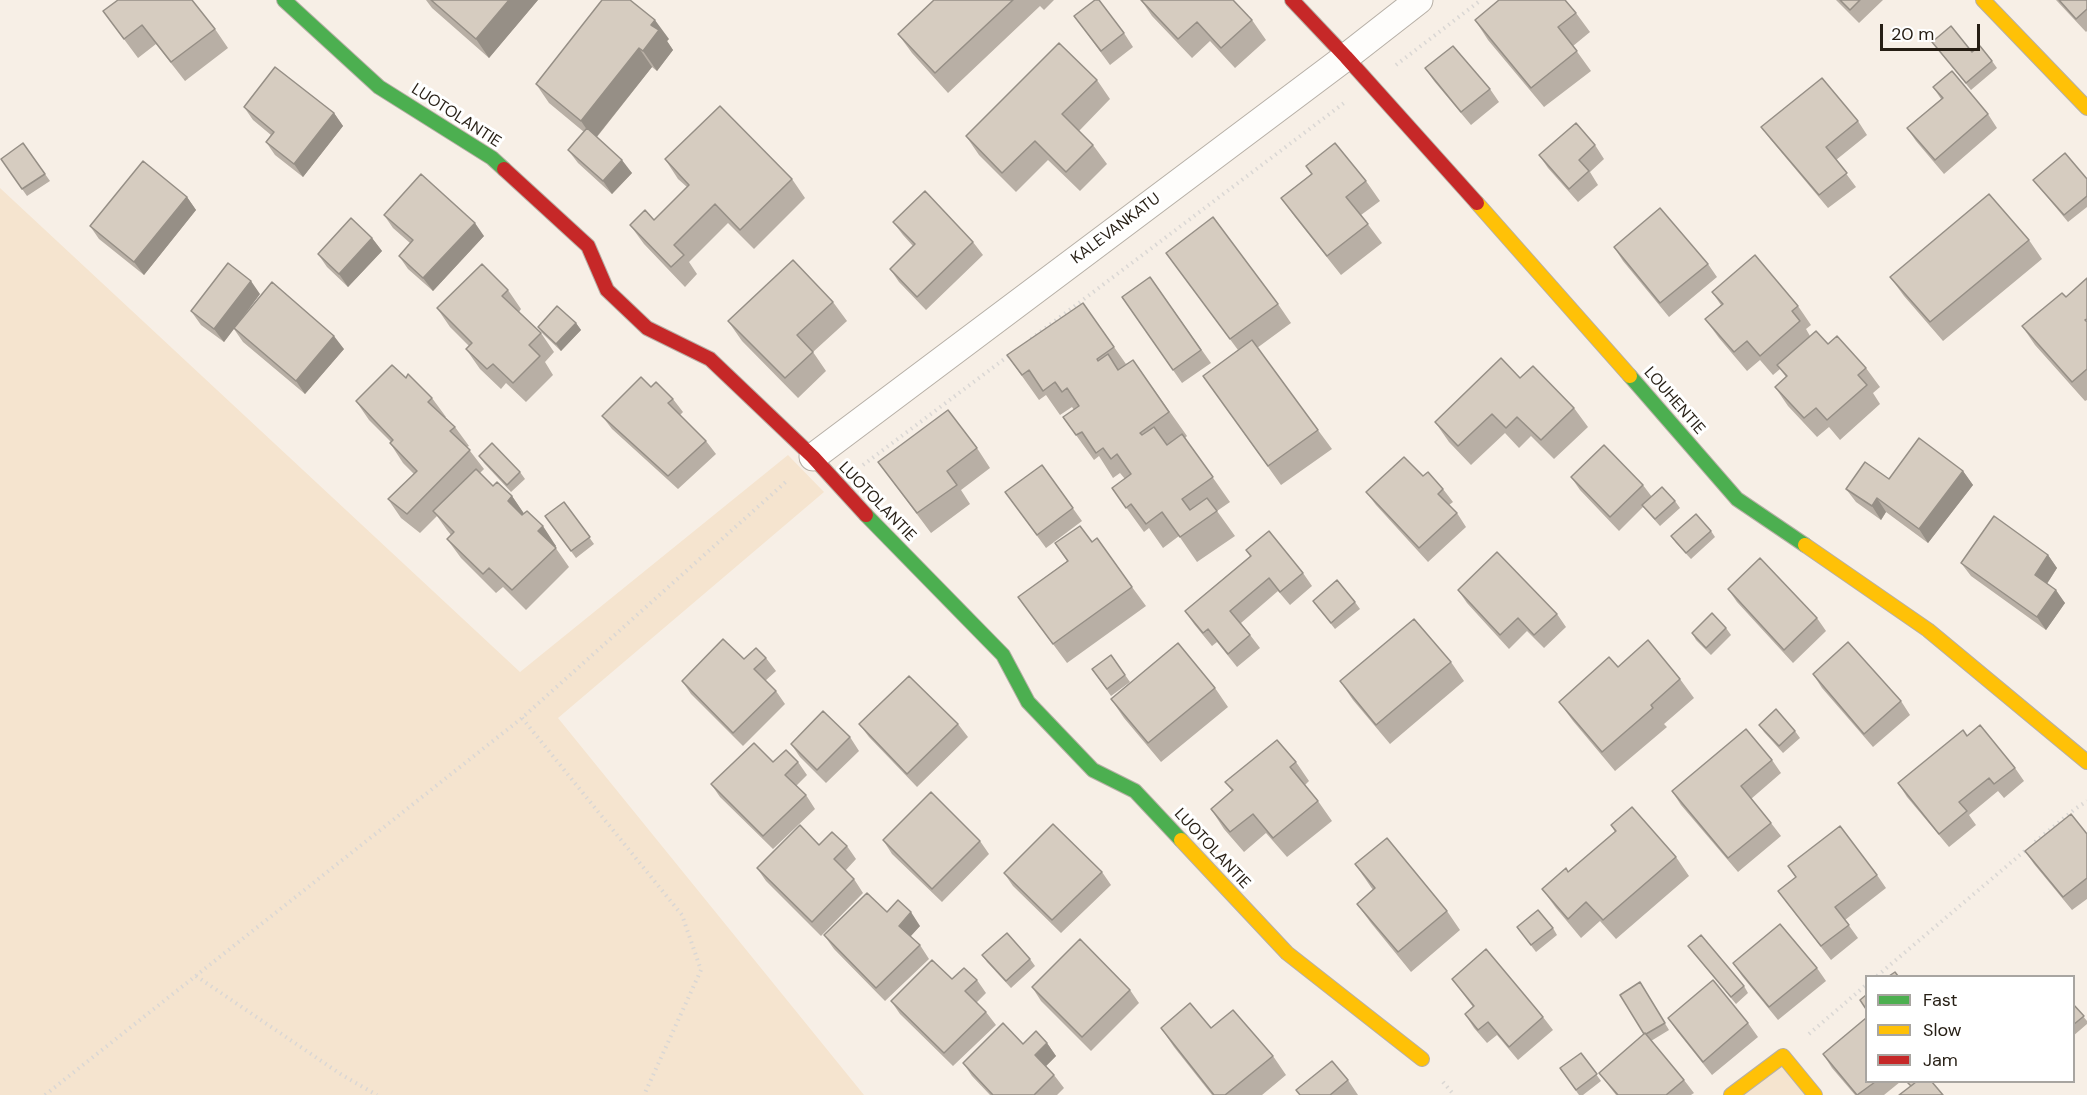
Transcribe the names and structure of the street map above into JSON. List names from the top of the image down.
{
  "streets": {
    "street": ["LUOTOLANTIE", "KALEVANKATU", "LOUHENTIE"]
  },
  "crossings": [
    ["LUOTOLANTIE", "KALEVANKATU"],
    ["KALEVANKATU", "LOUHENTIE"]
  ],
  "legend": ["Fast", "Slow", "Jam"],
  "scale_bar": "20 m"
}
